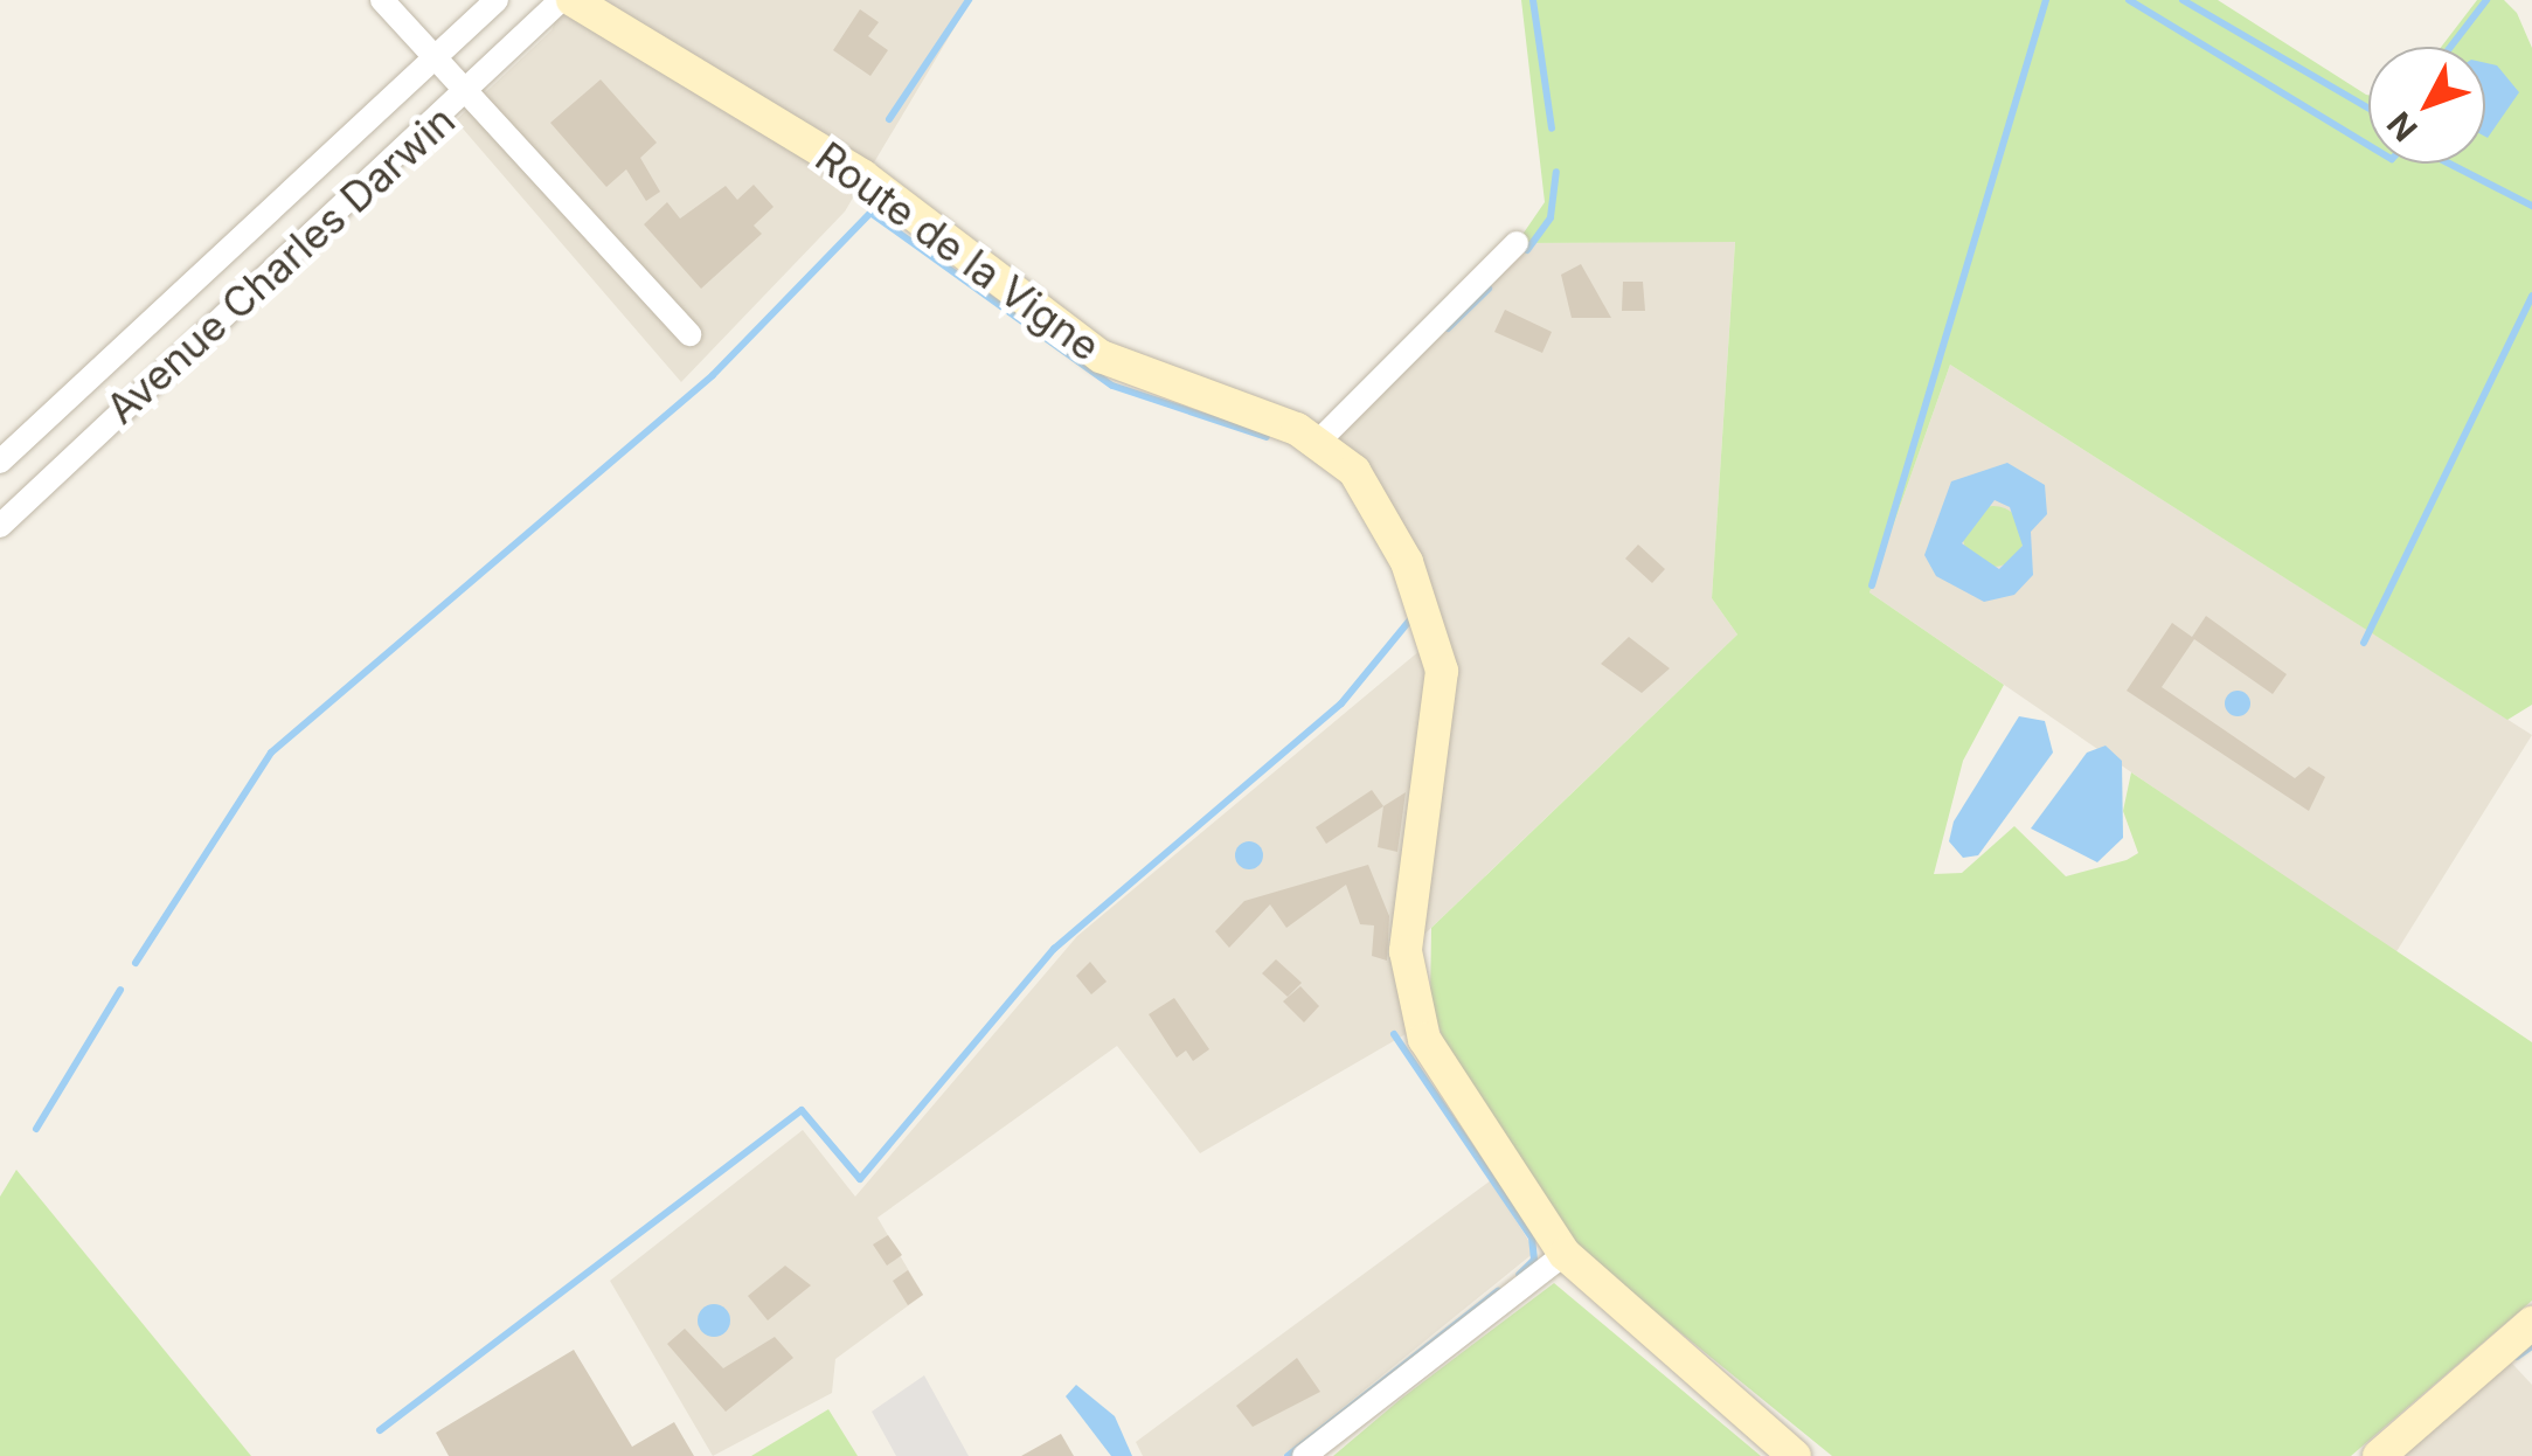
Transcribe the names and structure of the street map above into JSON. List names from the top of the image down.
{
  "streets": {
    "street": ["Route de la Vigne", "Avenue Charles Darwin"]
  },
  "north": "bottom left"
}
